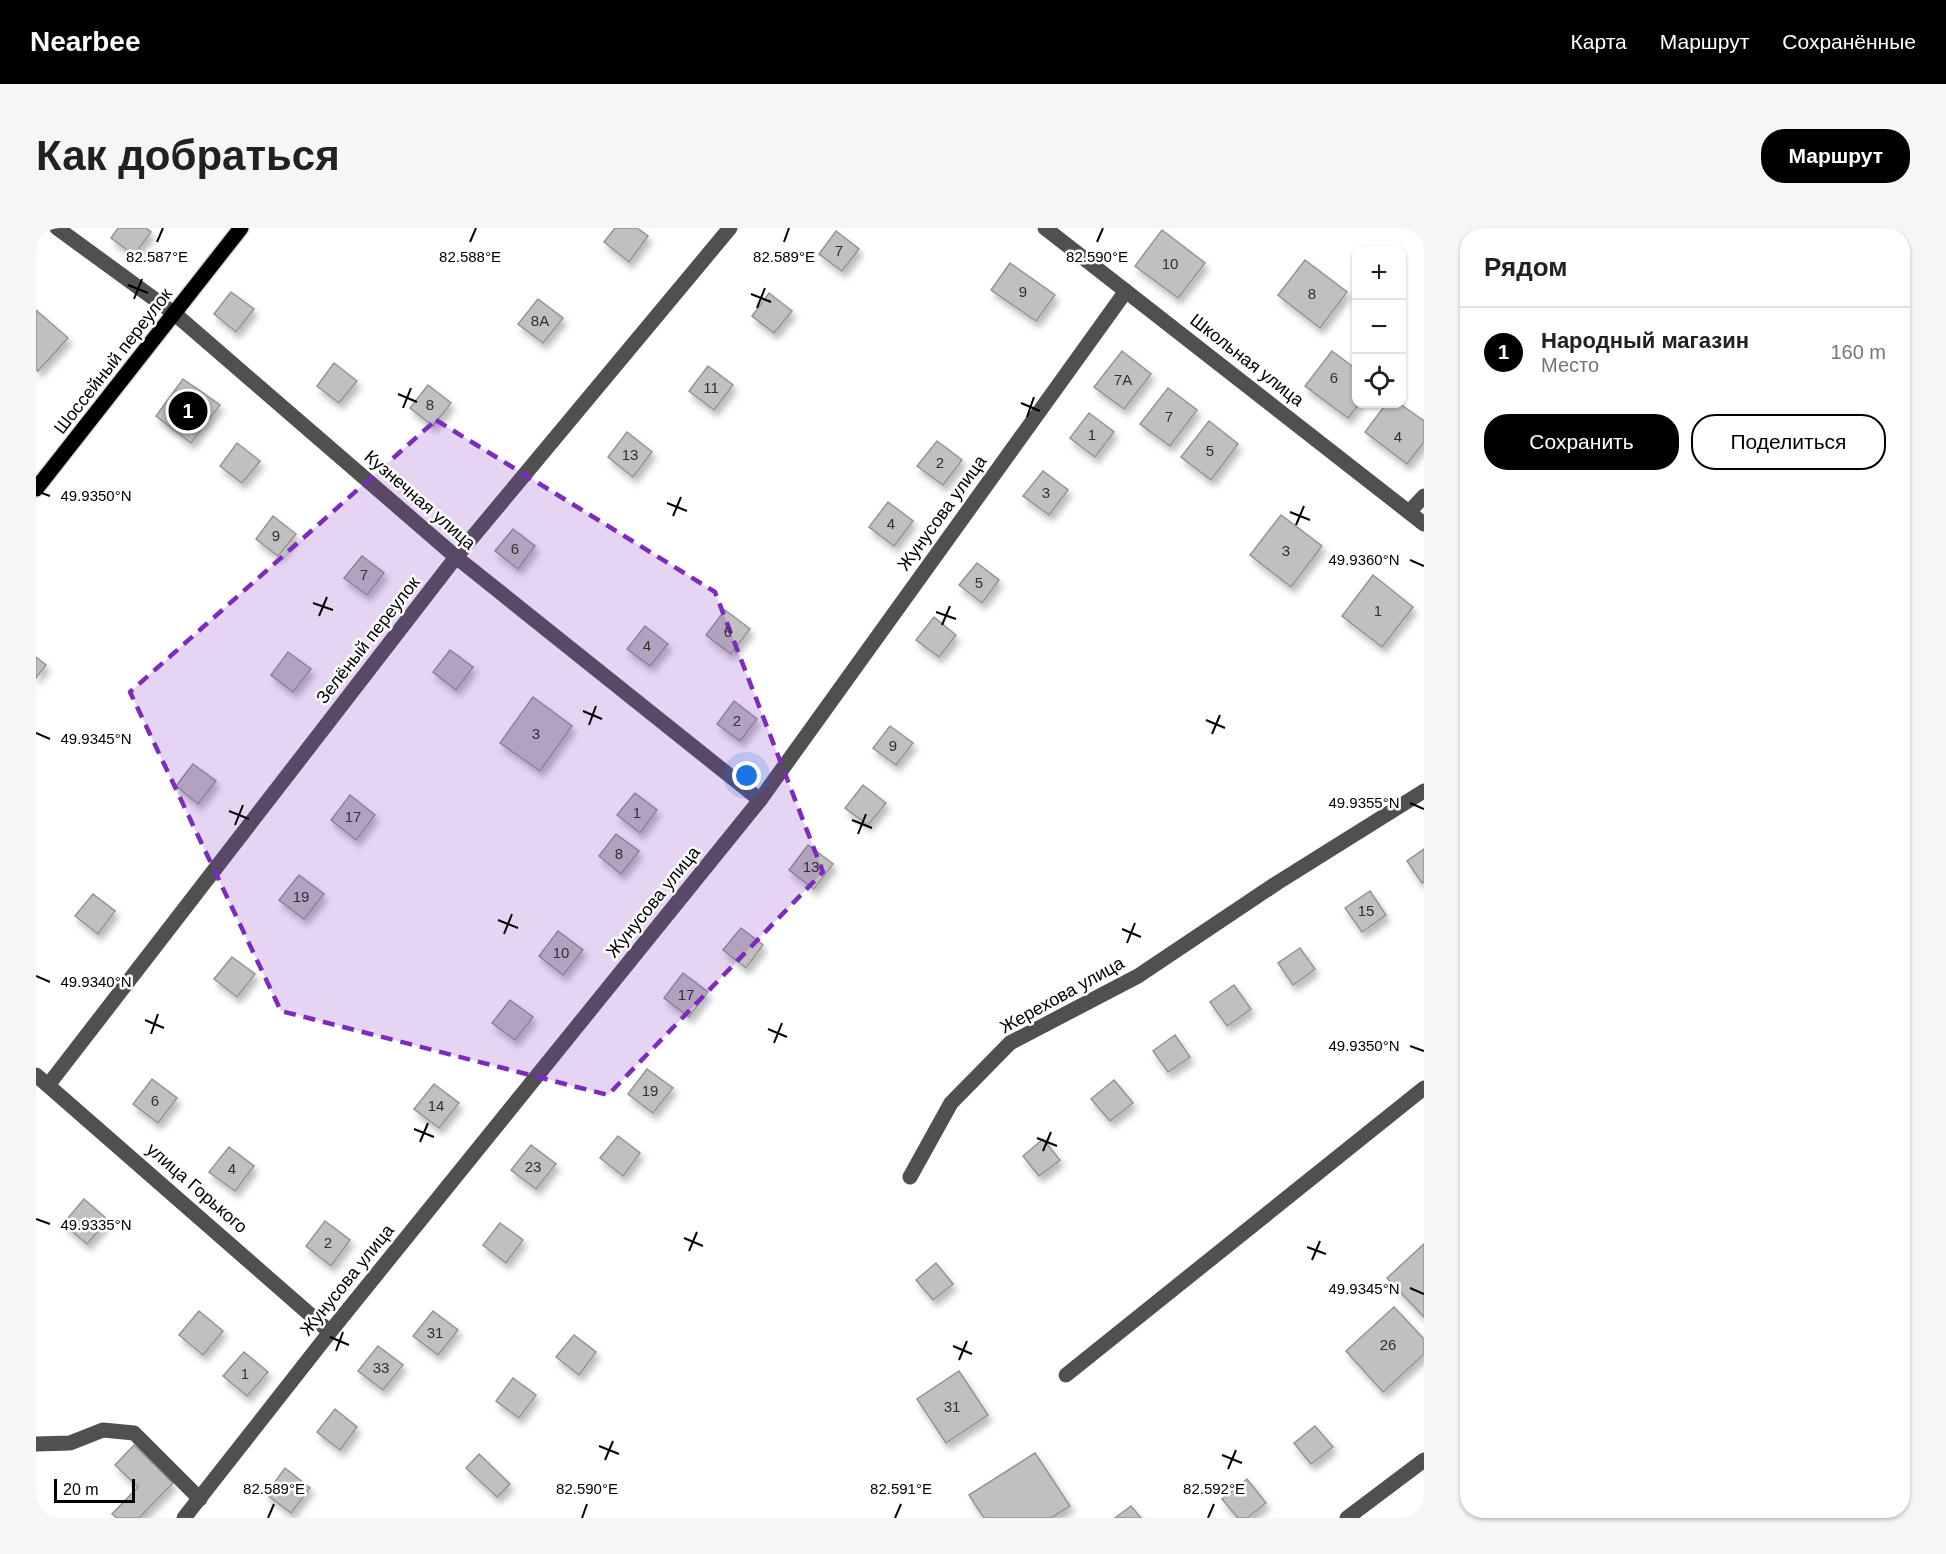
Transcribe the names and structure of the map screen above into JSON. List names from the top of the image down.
{
  "streets": {
    "main road": ["Шоссейный переулок"],
    "street": [
      "Школьная улица",
      "Кузнечная улица",
      "Жунусова улица",
      "Зелёный переулок",
      "Жерехова улица",
      "улица Горького"
    ]
  },
  "crossings": [
    ["Школьная улица", "Жунусова улица"],
    ["Шоссейный переулок", "Кузнечная улица"],
    ["Кузнечная улица", "Жунусова улица"],
    ["Кузнечная улица", "Зелёный переулок"],
    ["Жунусова улица", "улица Горького"],
    ["Зелёный переулок", "улица Горького"]
  ],
  "house_numbers": [
    "7",
    "10",
    "9",
    "8",
    "8А",
    "6",
    "7А",
    "11",
    "8",
    "7",
    "1",
    "4",
    "5",
    "13",
    "2",
    "3",
    "4",
    "9",
    "6",
    "3",
    "7",
    "5",
    "1",
    "6",
    "4",
    "2",
    "3",
    "9",
    "1",
    "17",
    "8",
    "13",
    "19",
    "15",
    "10",
    "17",
    "19",
    "6",
    "14",
    "23",
    "4",
    "2",
    "31",
    "26",
    "33",
    "1",
    "31"
  ],
  "scale_bar": "20 m",
  "page": {
    "header": "Nearbee",
    "nav": ["Карта", "Маршрут", "Сохранённые"],
    "buttons": [
      "Маршрут",
      ["Сохранить", "Поделиться"]
    ],
    "title": "Как добраться",
    "heading": "Рядом",
    "map_buttons": ["+", "−"],
    "list": [
      {
        "mark": "1",
        "name": "Народный магазин",
        "note": "Место",
        "value": "160 m"
      }
    ],
    "pins": "1",
    "scale": "20 m"
  },
  "coordinates": [
    "82.587°E",
    "82.590°E",
    "82.588°E",
    "82.589°E",
    "49.9350°N",
    "49.9360°N",
    "49.9345°N",
    "49.9355°N",
    "49.9340°N",
    "49.9335°N",
    "82.591°E",
    "82.592°E"
  ]
}
